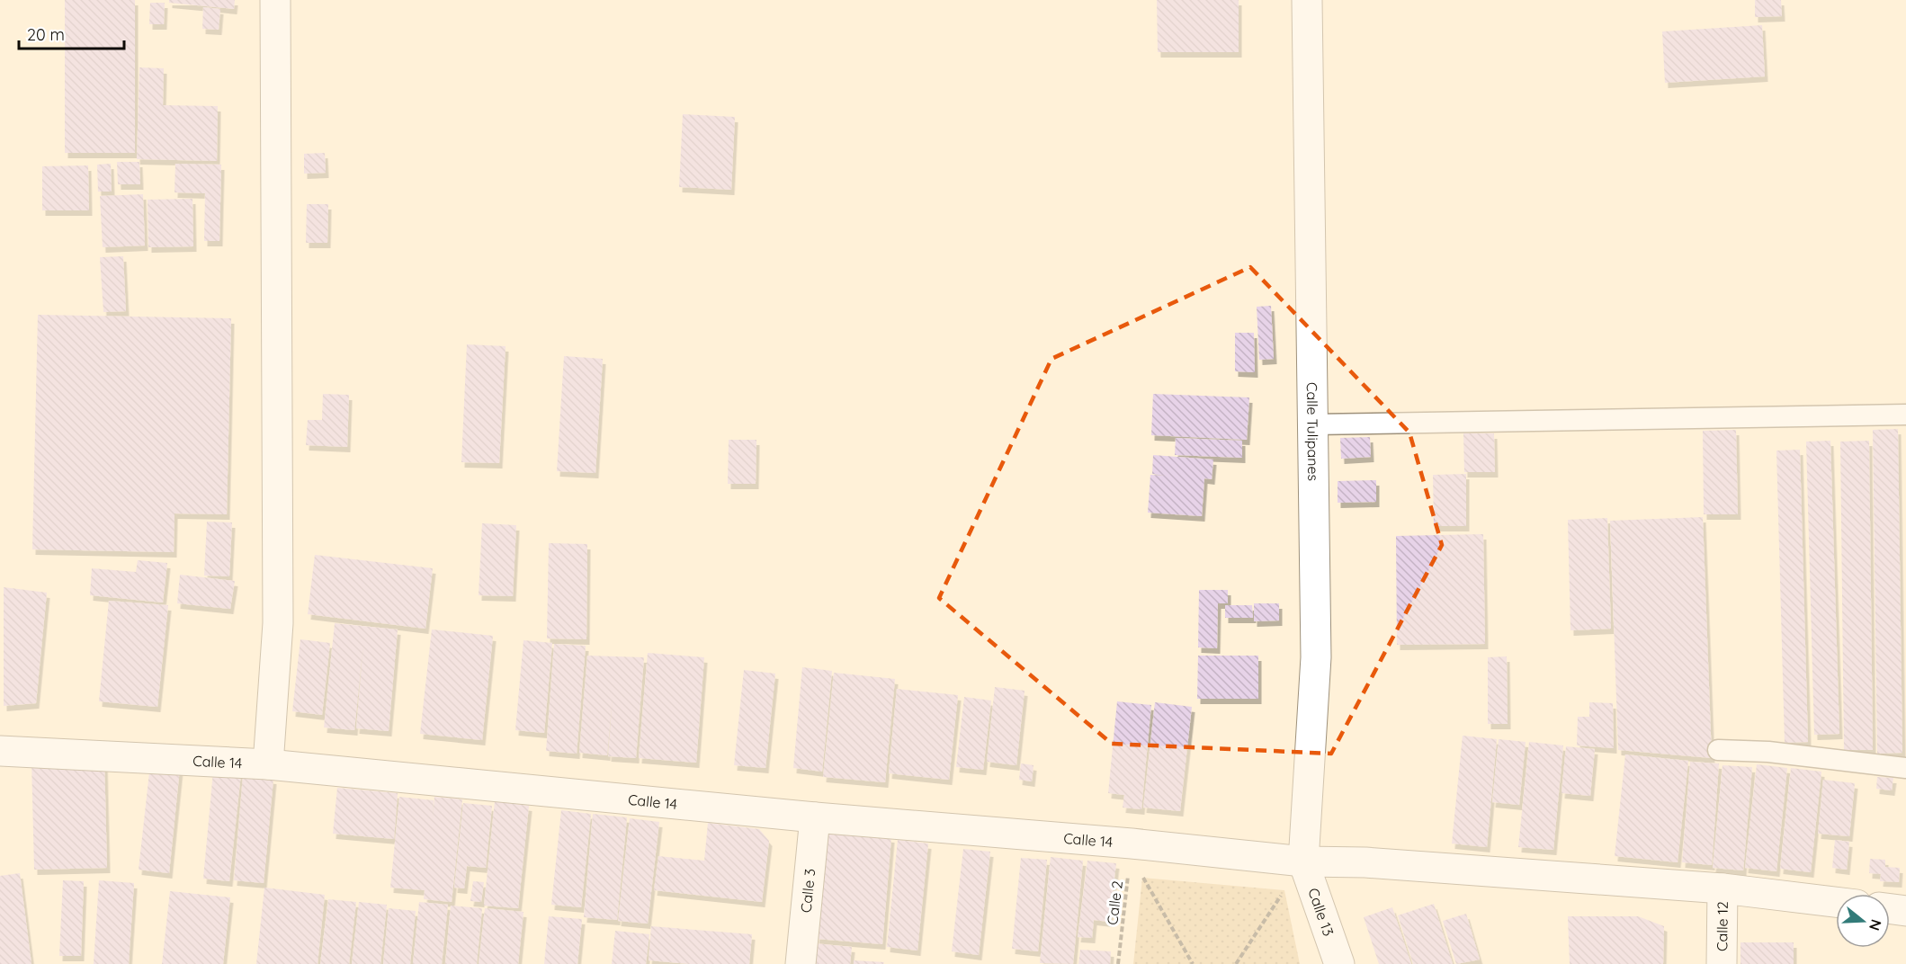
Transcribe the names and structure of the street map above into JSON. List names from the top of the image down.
{
  "streets": {
    "street": [
      "Calle Tulipanes",
      "Calle 14",
      "Calle 3",
      "Calle 13",
      "Calle 12"
    ],
    "path": ["Calle 2"]
  },
  "crossings": [
    ["Calle Tulipanes", "Calle 14"],
    ["Calle Tulipanes", "Calle 13"],
    ["Calle 14", "Calle 3"],
    ["Calle 14", "Calle 2"],
    ["Calle 14", "Calle 13"],
    ["Calle 14", "Calle 12"]
  ],
  "scale_bar": "20 m",
  "north": "right"
}
